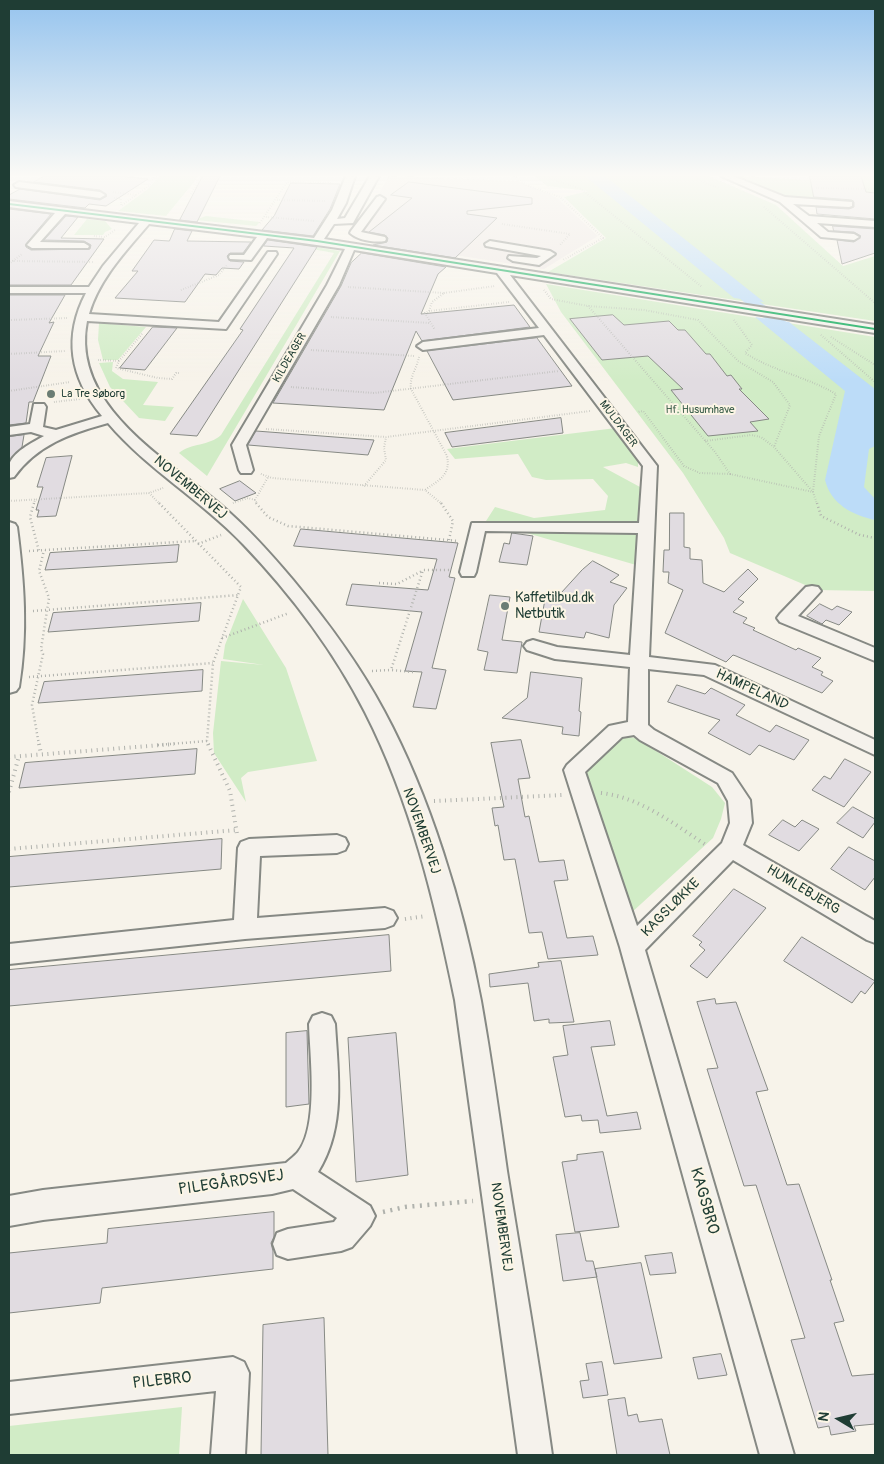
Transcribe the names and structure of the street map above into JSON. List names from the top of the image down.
{
  "streets": {
    "street": [
      "KILDEAGER",
      "MULDAGER",
      "NOVEMBERVEJ",
      "HAMPELAND",
      "HUMLEBJERG",
      "KAGSLØKKE",
      "PILEGÅRDSVEJ",
      "KAGSBRO",
      "PILEBRO"
    ]
  },
  "crossings": [
    ["MULDAGER", "HAMPELAND"],
    ["HUMLEBJERG", "KAGSLØKKE"],
    ["KAGSLØKKE", "KAGSBRO"]
  ],
  "parks": ["Hf. Husumhave"],
  "places": ["La Tre Søborg", "Kaffetilbud.dk Netbutik"],
  "north": "left"
}
